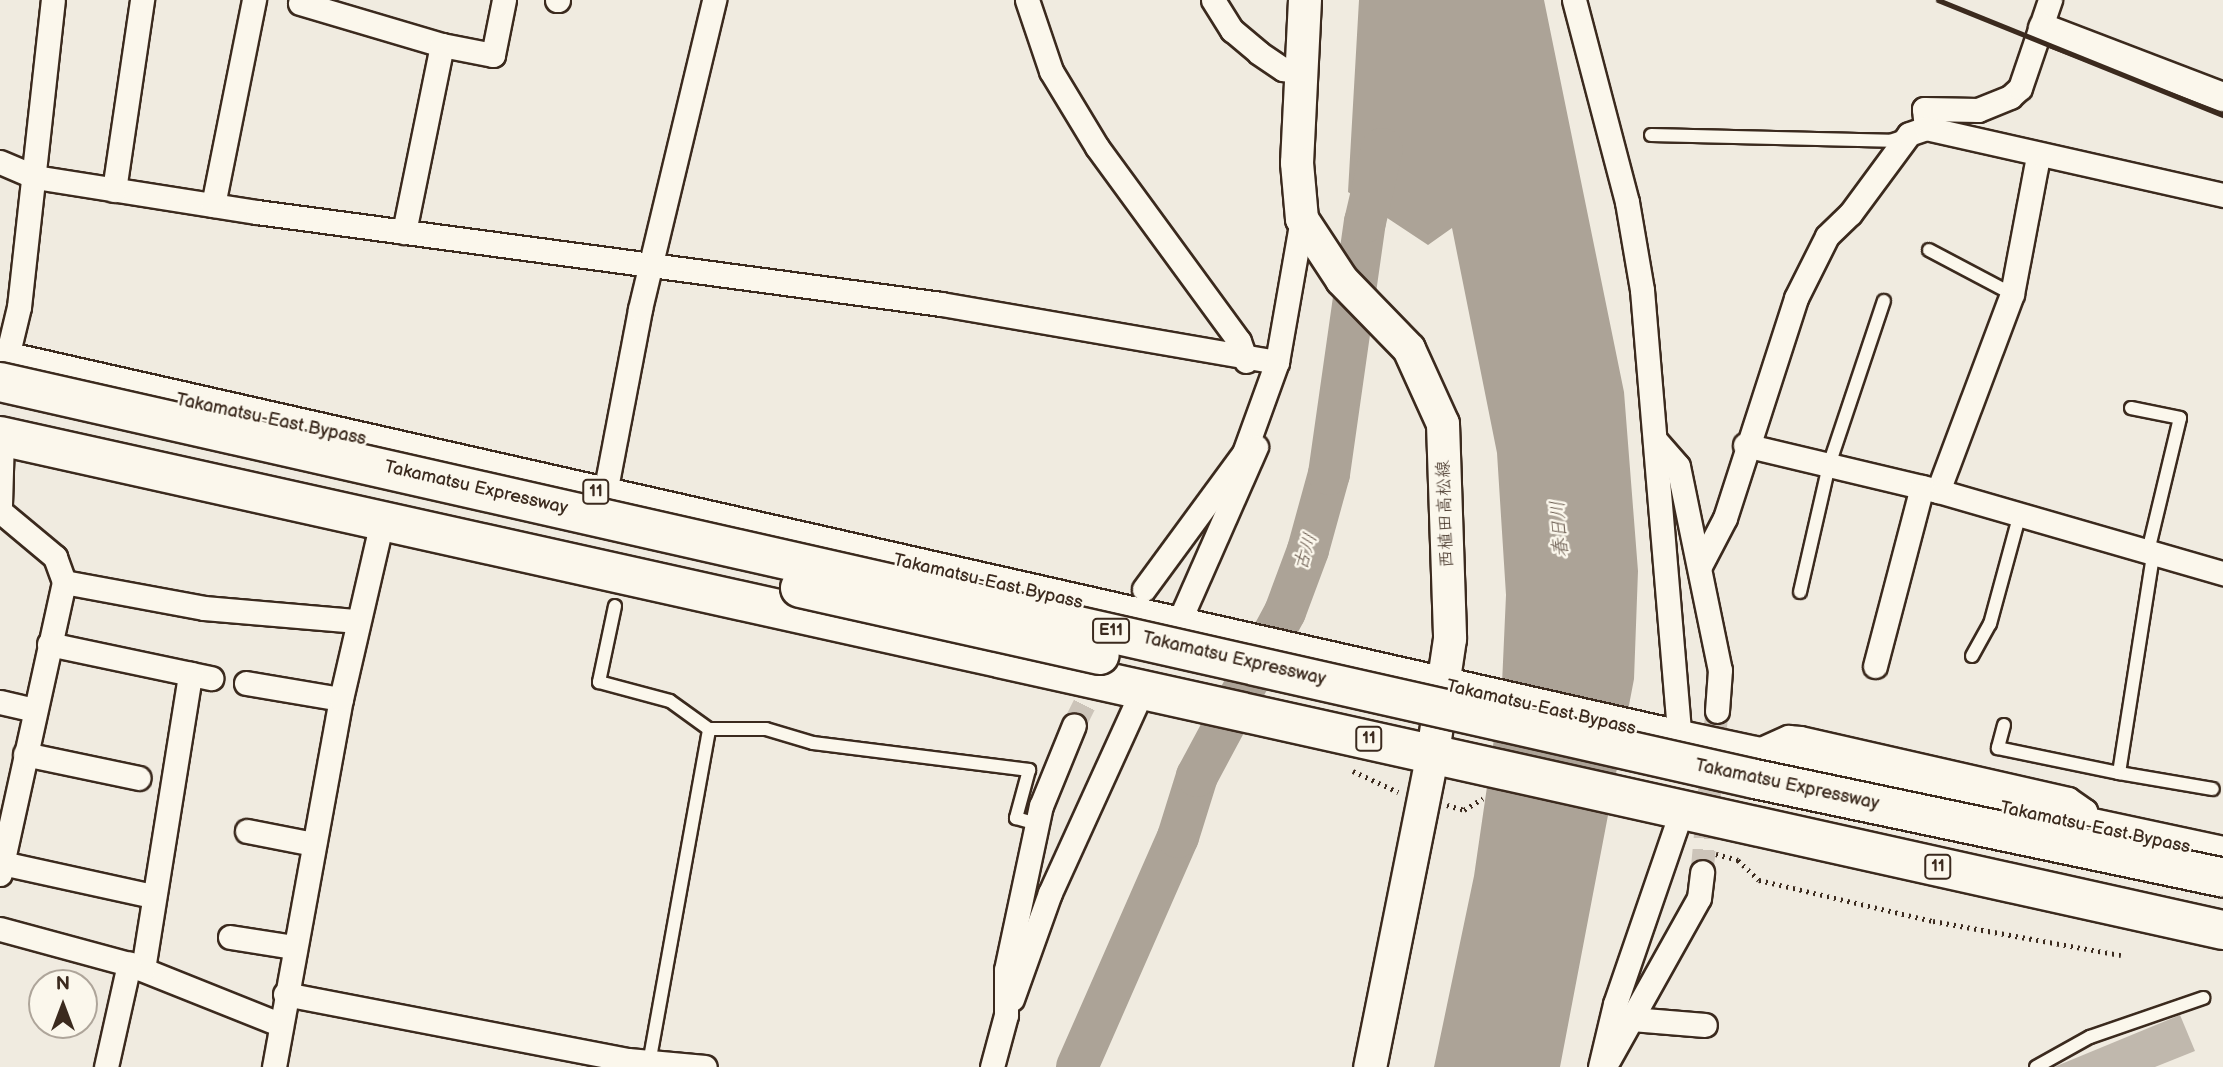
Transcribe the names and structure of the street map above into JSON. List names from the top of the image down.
{
  "streets": {
    "highway": [
      "Takamatsu-East Bypass",
      "Takamatsu Expressway",
      "11",
      "E11"
    ],
    "main road": ["西植田高松線"]
  },
  "crossings": [
    ["Takamatsu-East Bypass", "Takamatsu Expressway"],
    ["Takamatsu-East Bypass", "西植田高松線"],
    ["Takamatsu Expressway", "11"],
    ["11", "西植田高松線"]
  ],
  "water": ["春日川", "古川"],
  "north": "top"
}
